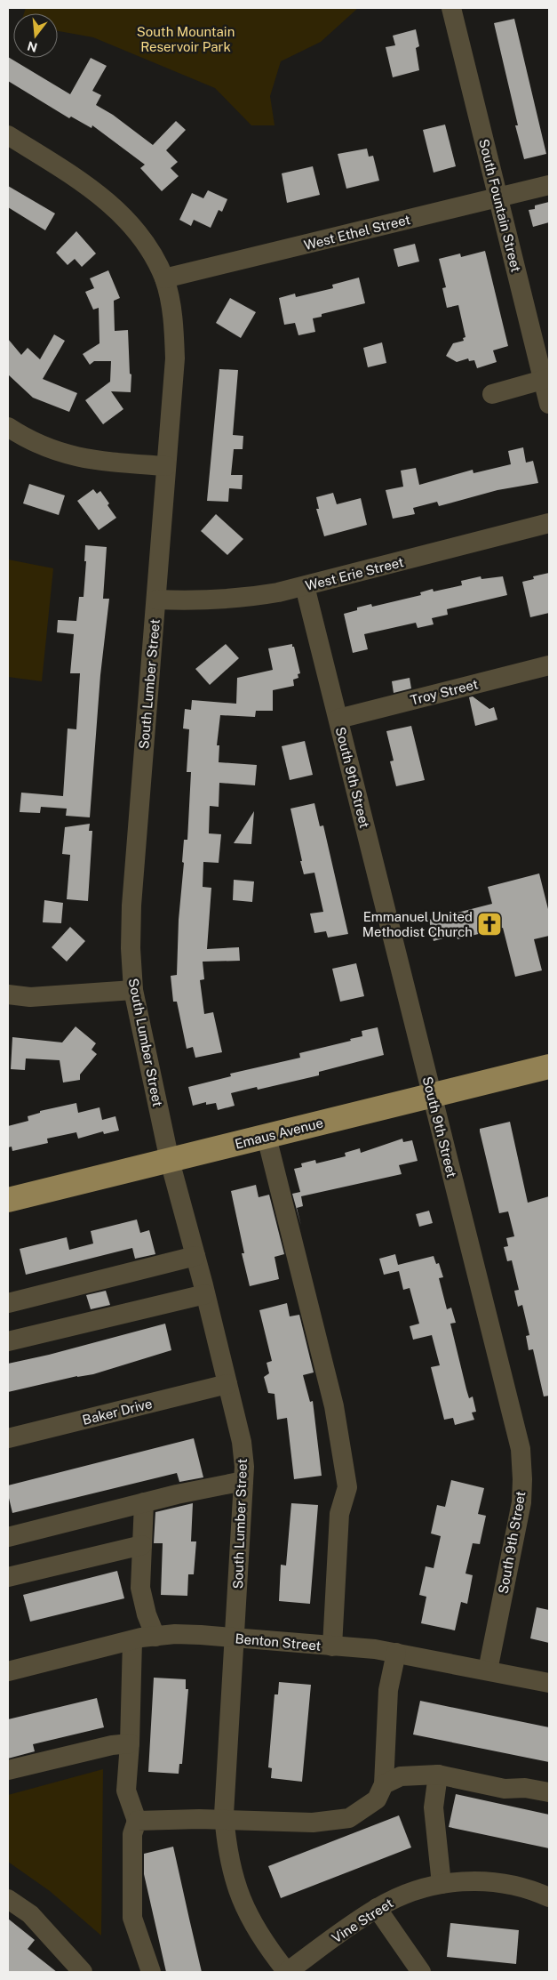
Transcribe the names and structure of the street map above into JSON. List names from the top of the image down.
{
  "streets": {
    "main road": ["Emaus Avenue"],
    "street": [
      "South Fountain Street",
      "West Ethel Street",
      "West Erie Street",
      "South Lumber Street",
      "Troy Street",
      "South 9th Street",
      "Baker Drive",
      "Benton Street",
      "Vine Street"
    ]
  },
  "crossings": [
    ["South Fountain Street", "West Ethel Street"],
    ["West Ethel Street", "South Lumber Street"],
    ["West Erie Street", "South Lumber Street"],
    ["West Erie Street", "South 9th Street"],
    ["South Lumber Street", "Emaus Avenue"],
    ["South Lumber Street", "Baker Drive"],
    ["South Lumber Street", "Benton Street"],
    ["South Lumber Street", "Vine Street"],
    ["Troy Street", "South 9th Street"],
    ["South 9th Street", "Emaus Avenue"],
    ["South 9th Street", "Benton Street"]
  ],
  "parks": ["South Mountain Reservoir Park"],
  "places": {
    "church": ["Emmanuel United Methodist Church"]
  },
  "north": "bottom"
}
